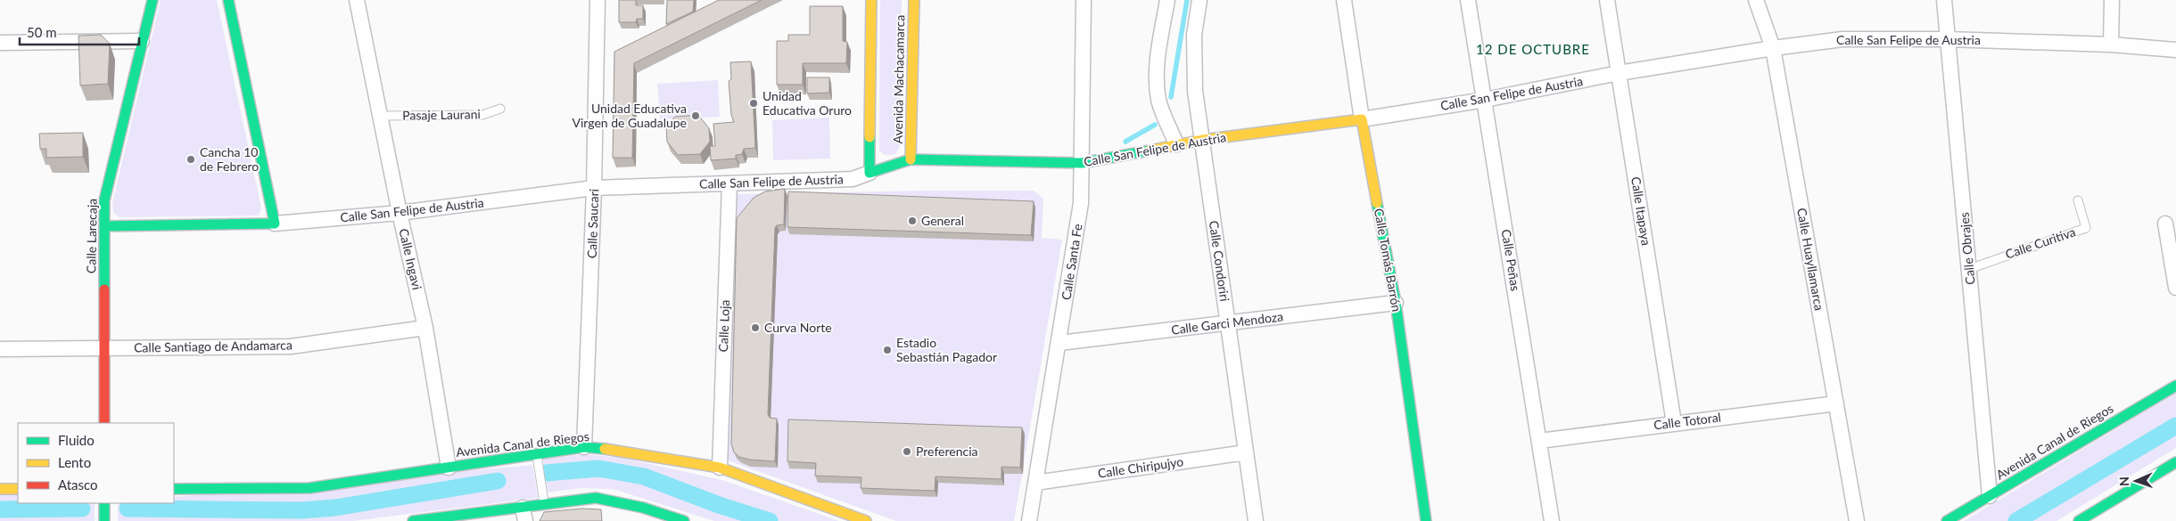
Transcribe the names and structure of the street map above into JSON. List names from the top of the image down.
{
  "streets": {
    "street": [
      "Calle San Felipe de Austria",
      "Avenida Machacamarca",
      "Calle Itapaya",
      "Calle Saucari",
      "Calle Larecaja",
      "Calle Obrajes",
      "Calle Ingavi",
      "Calle Huayllamarca",
      "Calle Tomás Barrón",
      "Calle Peñas",
      "Calle Condoriri",
      "Calle Santa Fe",
      "Calle Garci Mendoza",
      "Calle Loja",
      "Calle Santiago de Andamarca",
      "Calle Totoral",
      "Avenida Canal de Riegos",
      "Calle Chiripujyo"
    ],
    "lane": ["Pasaje Laurani", "Calle Curitiva"]
  },
  "crossings": [
    ["Calle San Felipe de Austria", "Avenida Machacamarca"],
    ["Calle San Felipe de Austria", "Calle Itapaya"],
    ["Calle San Felipe de Austria", "Calle Saucari"],
    ["Calle San Felipe de Austria", "Calle Larecaja"],
    ["Calle San Felipe de Austria", "Calle Obrajes"],
    ["Calle San Felipe de Austria", "Calle Ingavi"],
    ["Calle San Felipe de Austria", "Calle Huayllamarca"],
    ["Calle San Felipe de Austria", "Calle Tomás Barrón"],
    ["Calle San Felipe de Austria", "Calle Peñas"],
    ["Calle San Felipe de Austria", "Calle Condoriri"],
    ["Calle San Felipe de Austria", "Calle Santa Fe"],
    ["Calle San Felipe de Austria", "Calle Loja"],
    ["Pasaje Laurani", "Calle Ingavi"],
    ["Calle Itapaya", "Calle Totoral"],
    ["Calle Saucari", "Avenida Canal de Riegos"],
    ["Calle Larecaja", "Calle Santiago de Andamarca"],
    ["Calle Curitiva", "Calle Obrajes"],
    ["Calle Obrajes", "Avenida Canal de Riegos"],
    ["Calle Ingavi", "Calle Santiago de Andamarca"],
    ["Calle Ingavi", "Avenida Canal de Riegos"],
    ["Calle Huayllamarca", "Calle Totoral"],
    ["Calle Tomás Barrón", "Calle Garci Mendoza"],
    ["Calle Peñas", "Calle Totoral"],
    ["Calle Condoriri", "Calle Garci Mendoza"],
    ["Calle Condoriri", "Calle Chiripujyo"],
    ["Calle Santa Fe", "Calle Garci Mendoza"],
    ["Calle Santa Fe", "Calle Chiripujyo"],
    ["Calle Loja", "Avenida Canal de Riegos"]
  ],
  "districts": ["12 DE OCTUBRE"],
  "places": [
    "Unidad Educativa Oruro",
    "Unidad Educativa Virgen de Guadalupe",
    "Cancha 10 de Febrero",
    "General",
    "Curva Norte",
    "Estadio Sebastián Pagador",
    "Preferencia"
  ],
  "legend": ["Fluido", "Lento", "Atasco"],
  "scale_bar": "50 m",
  "north": "left"
}
